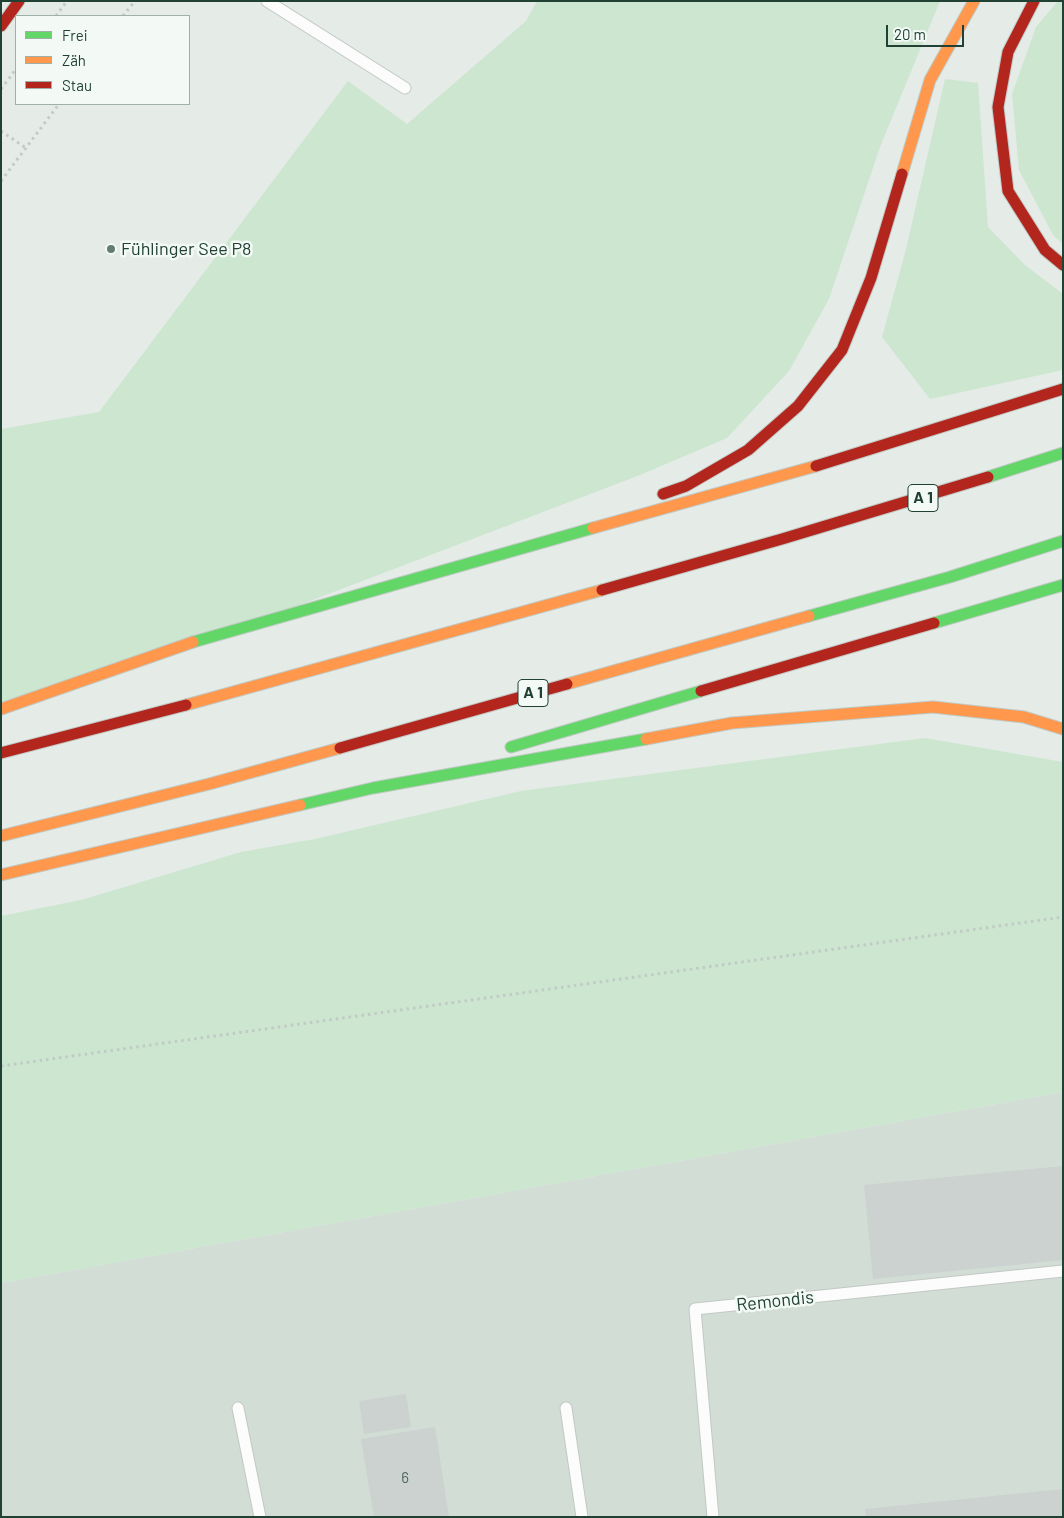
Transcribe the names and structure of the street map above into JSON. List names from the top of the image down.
{
  "streets": {
    "main road": ["A 1"],
    "lane": ["Remondis"]
  },
  "places": ["Fühlinger See P8"],
  "house_numbers": ["6"],
  "legend": ["Frei", "Zäh", "Stau"],
  "scale_bar": "20 m"
}
